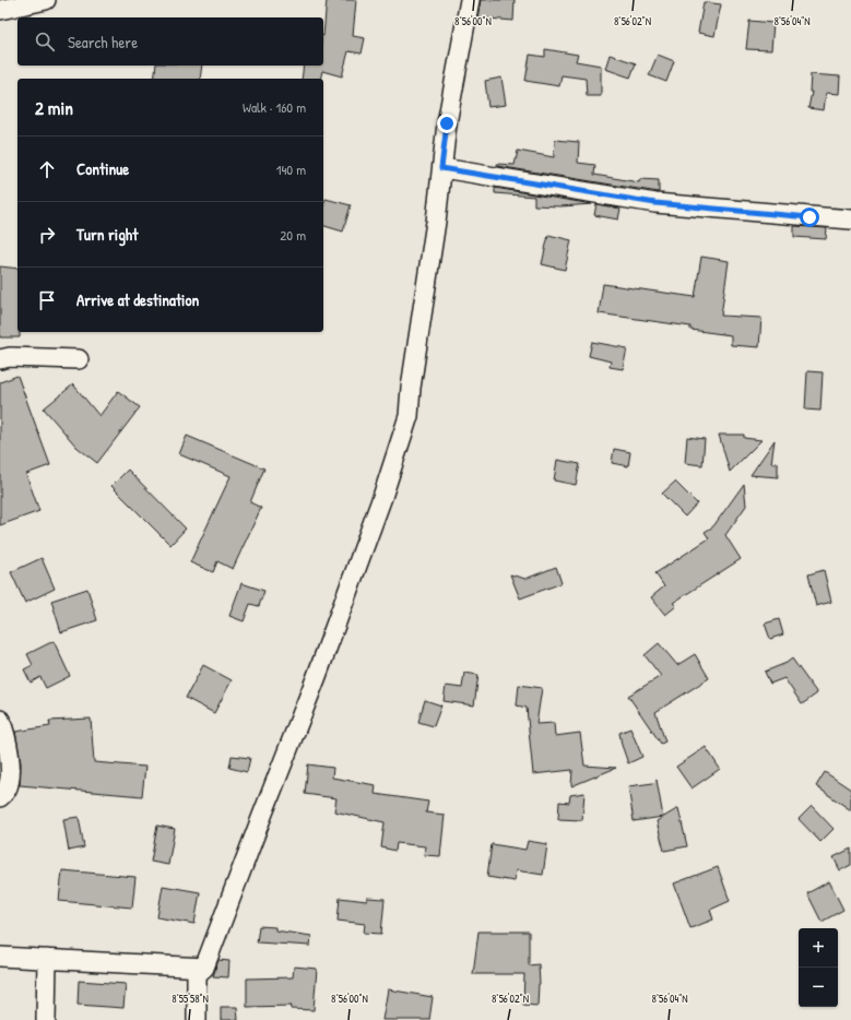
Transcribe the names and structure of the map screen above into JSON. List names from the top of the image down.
{
  "page": {
    "search": "Search here",
    "heading": ["2 min", "Walk · 160 m"],
    "list": [
      ["Continue", "140 m"],
      ["Turn right", "20 m"],
      "Arrive at destination"
    ],
    "map_buttons": ["+", "−"]
  },
  "coordinates": [
    "8°56'00\"N",
    "8°56'02\"N",
    "8°56'04\"N",
    "8°55'58\"N"
  ]
}
